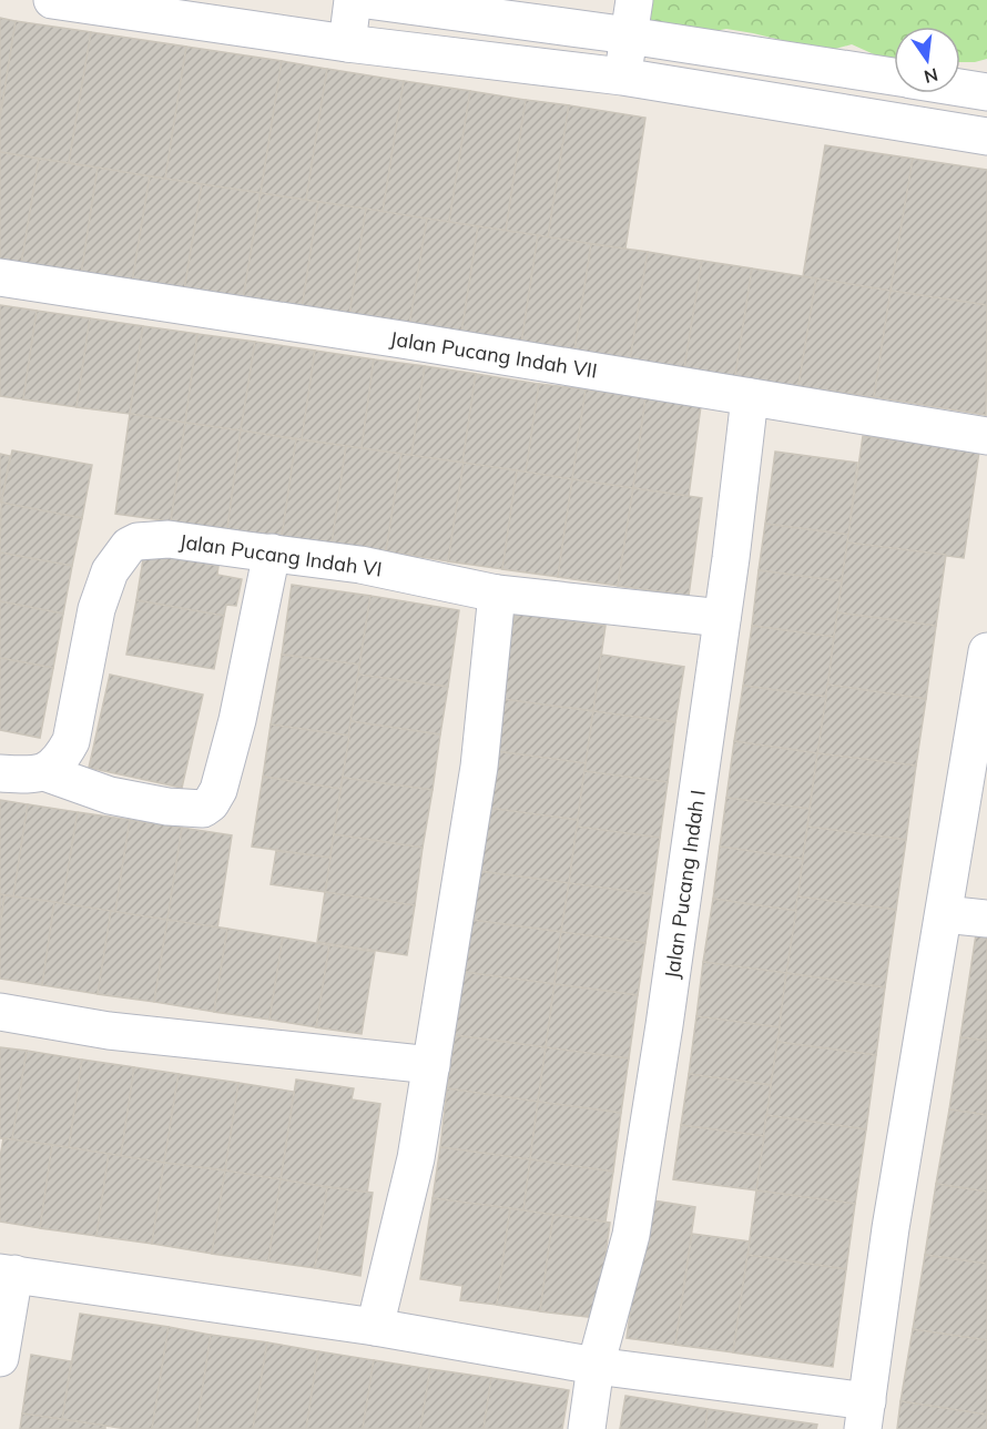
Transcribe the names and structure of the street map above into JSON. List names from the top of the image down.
{
  "streets": {
    "street": ["Jalan Pucang Indah VII", "Jalan Pucang Indah VI", "Jalan Pucang Indah I"]
  },
  "crossings": [
    ["Jalan Pucang Indah VII", "Jalan Pucang Indah I"],
    ["Jalan Pucang Indah VI", "Jalan Pucang Indah I"]
  ],
  "north": "bottom"
}
